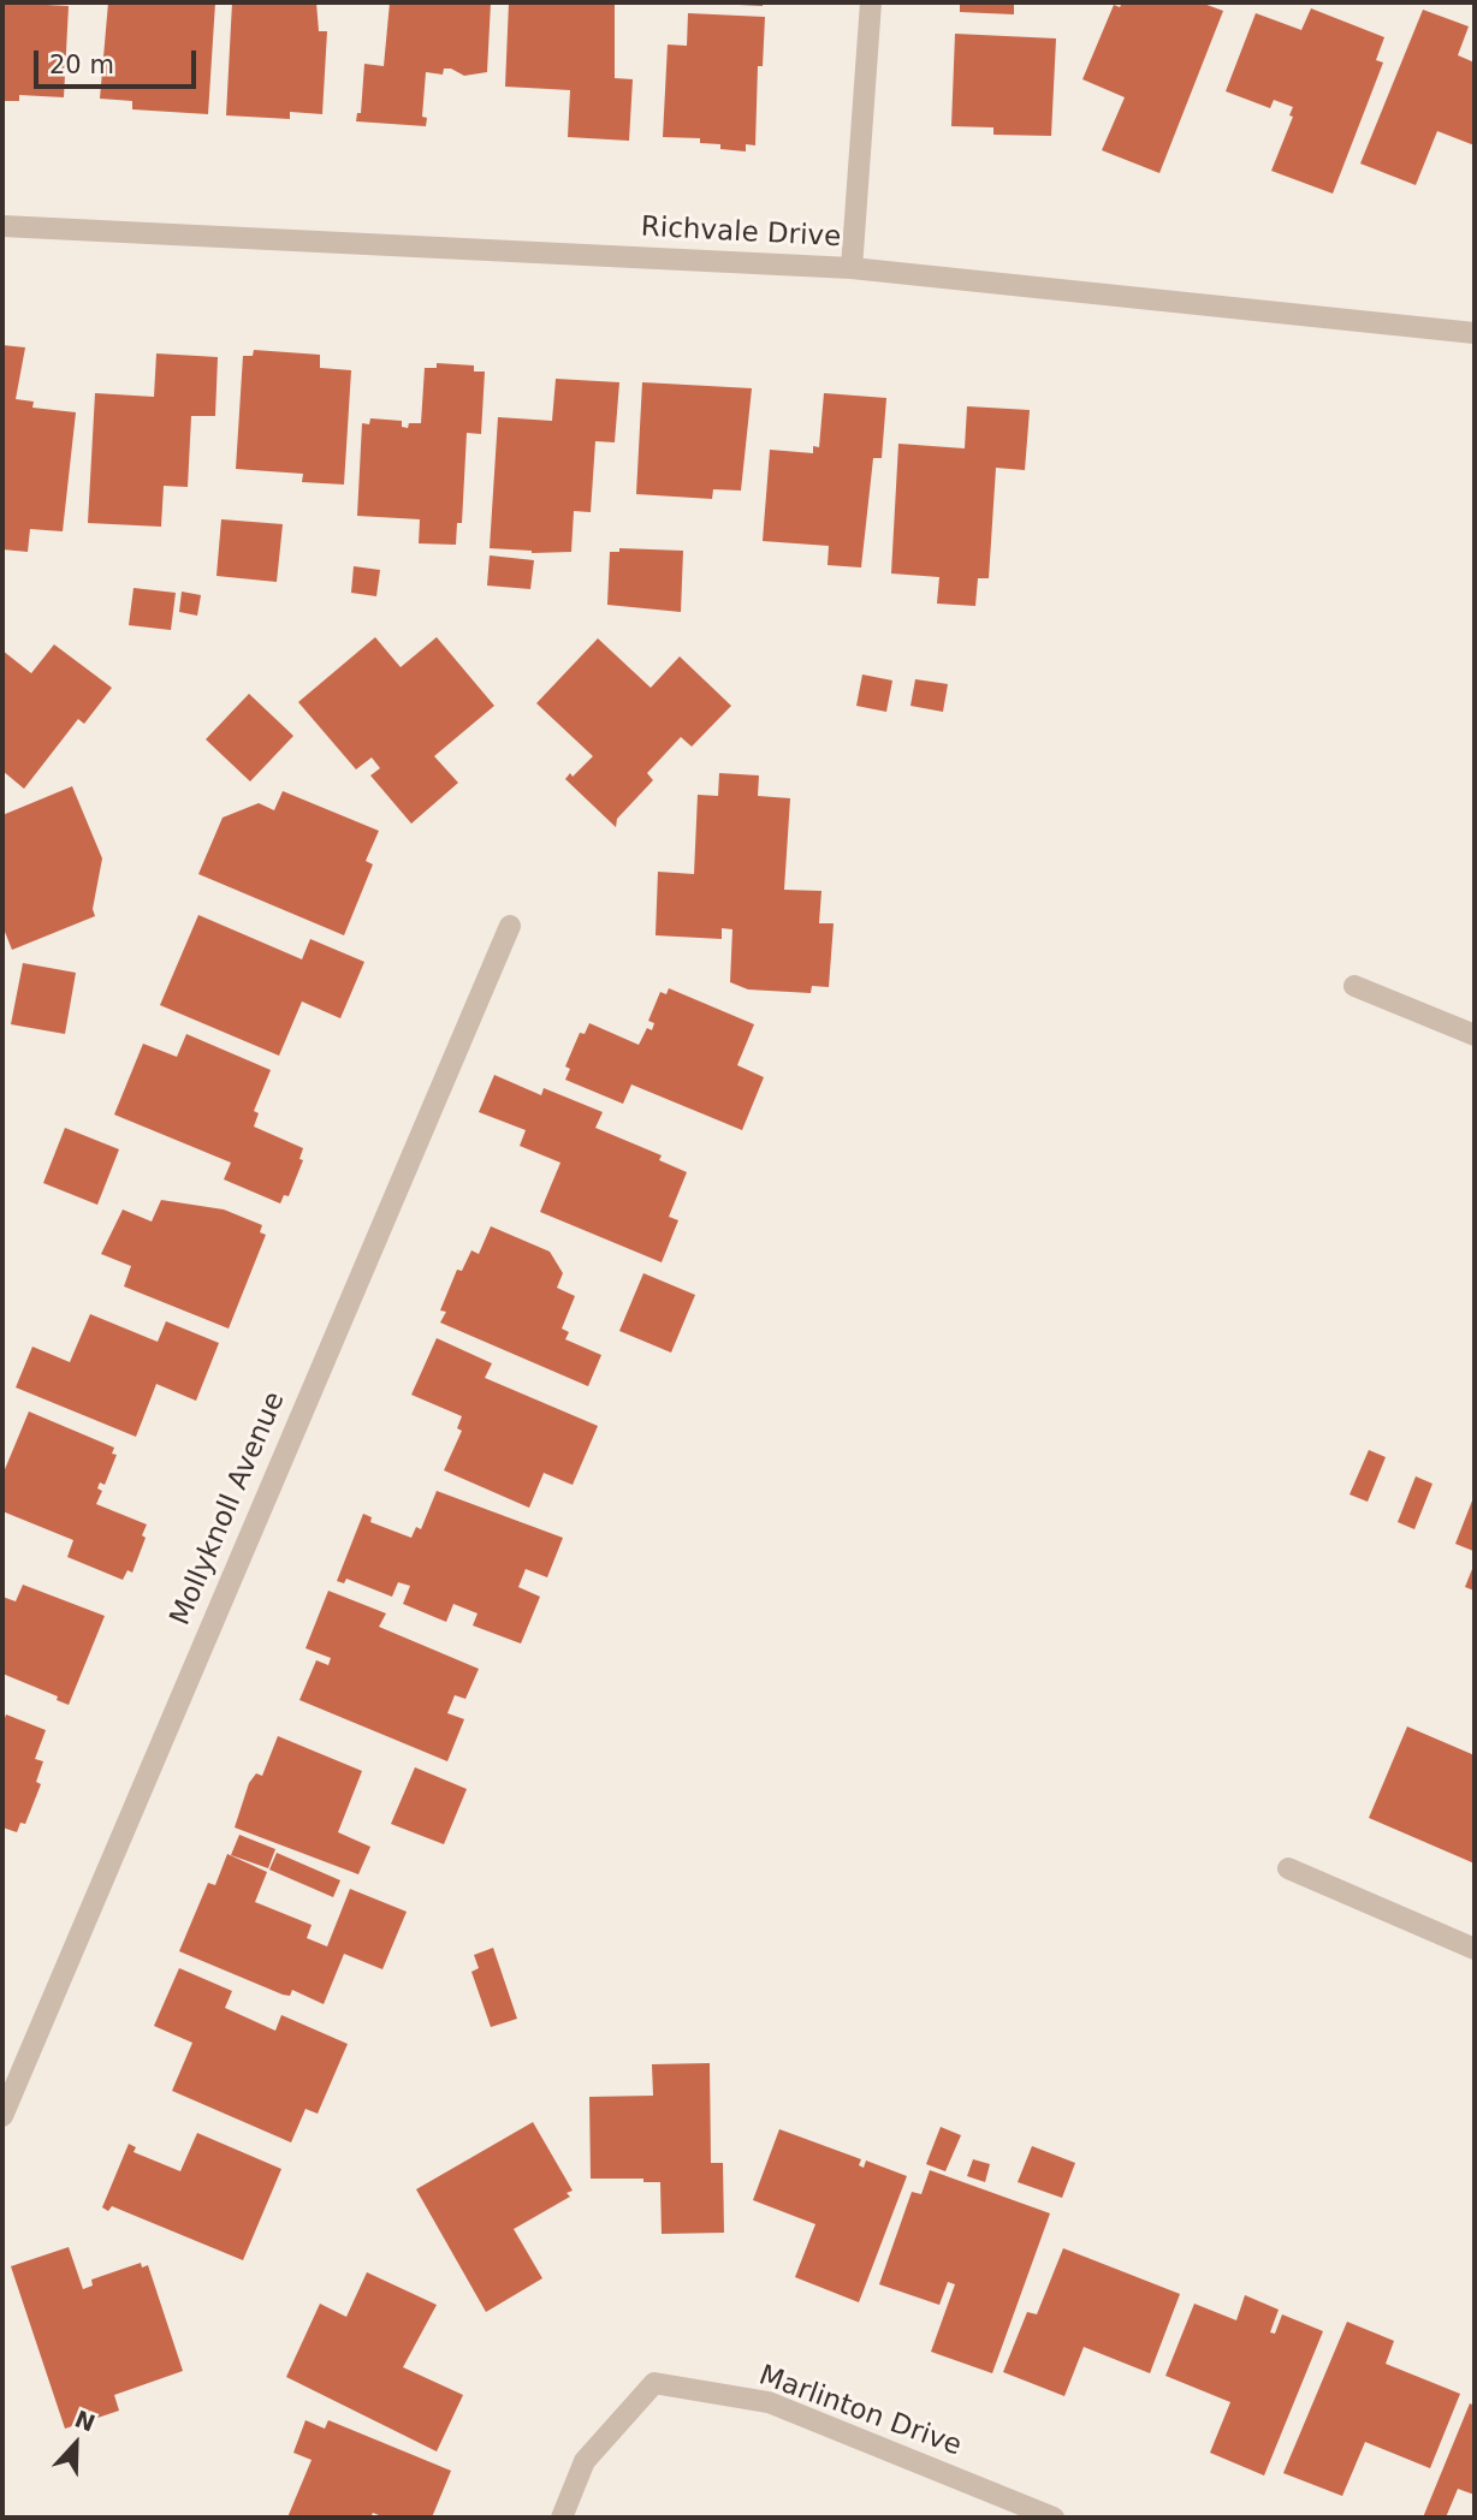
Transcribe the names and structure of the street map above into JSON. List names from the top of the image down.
{
  "streets": {
    "street": ["Richvale Drive", "Mollyknoll Avenue", "Marlinton Drive"]
  },
  "scale_bar": "20 m",
  "north": "top"
}
